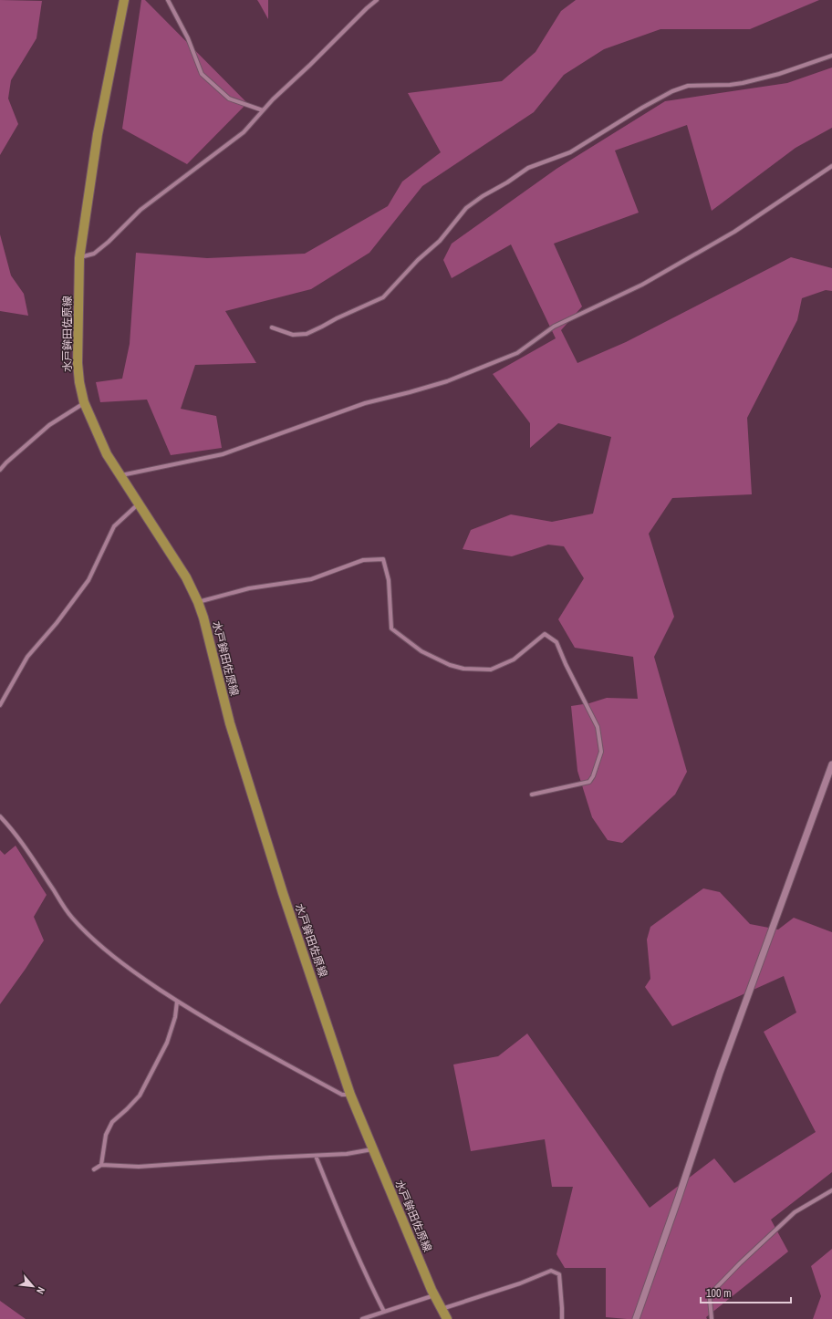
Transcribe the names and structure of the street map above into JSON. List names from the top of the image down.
{
  "streets": {
    "main road": ["水戸鉾田佐原線"]
  },
  "scale_bar": "100 m",
  "north": "bottom right"
}
